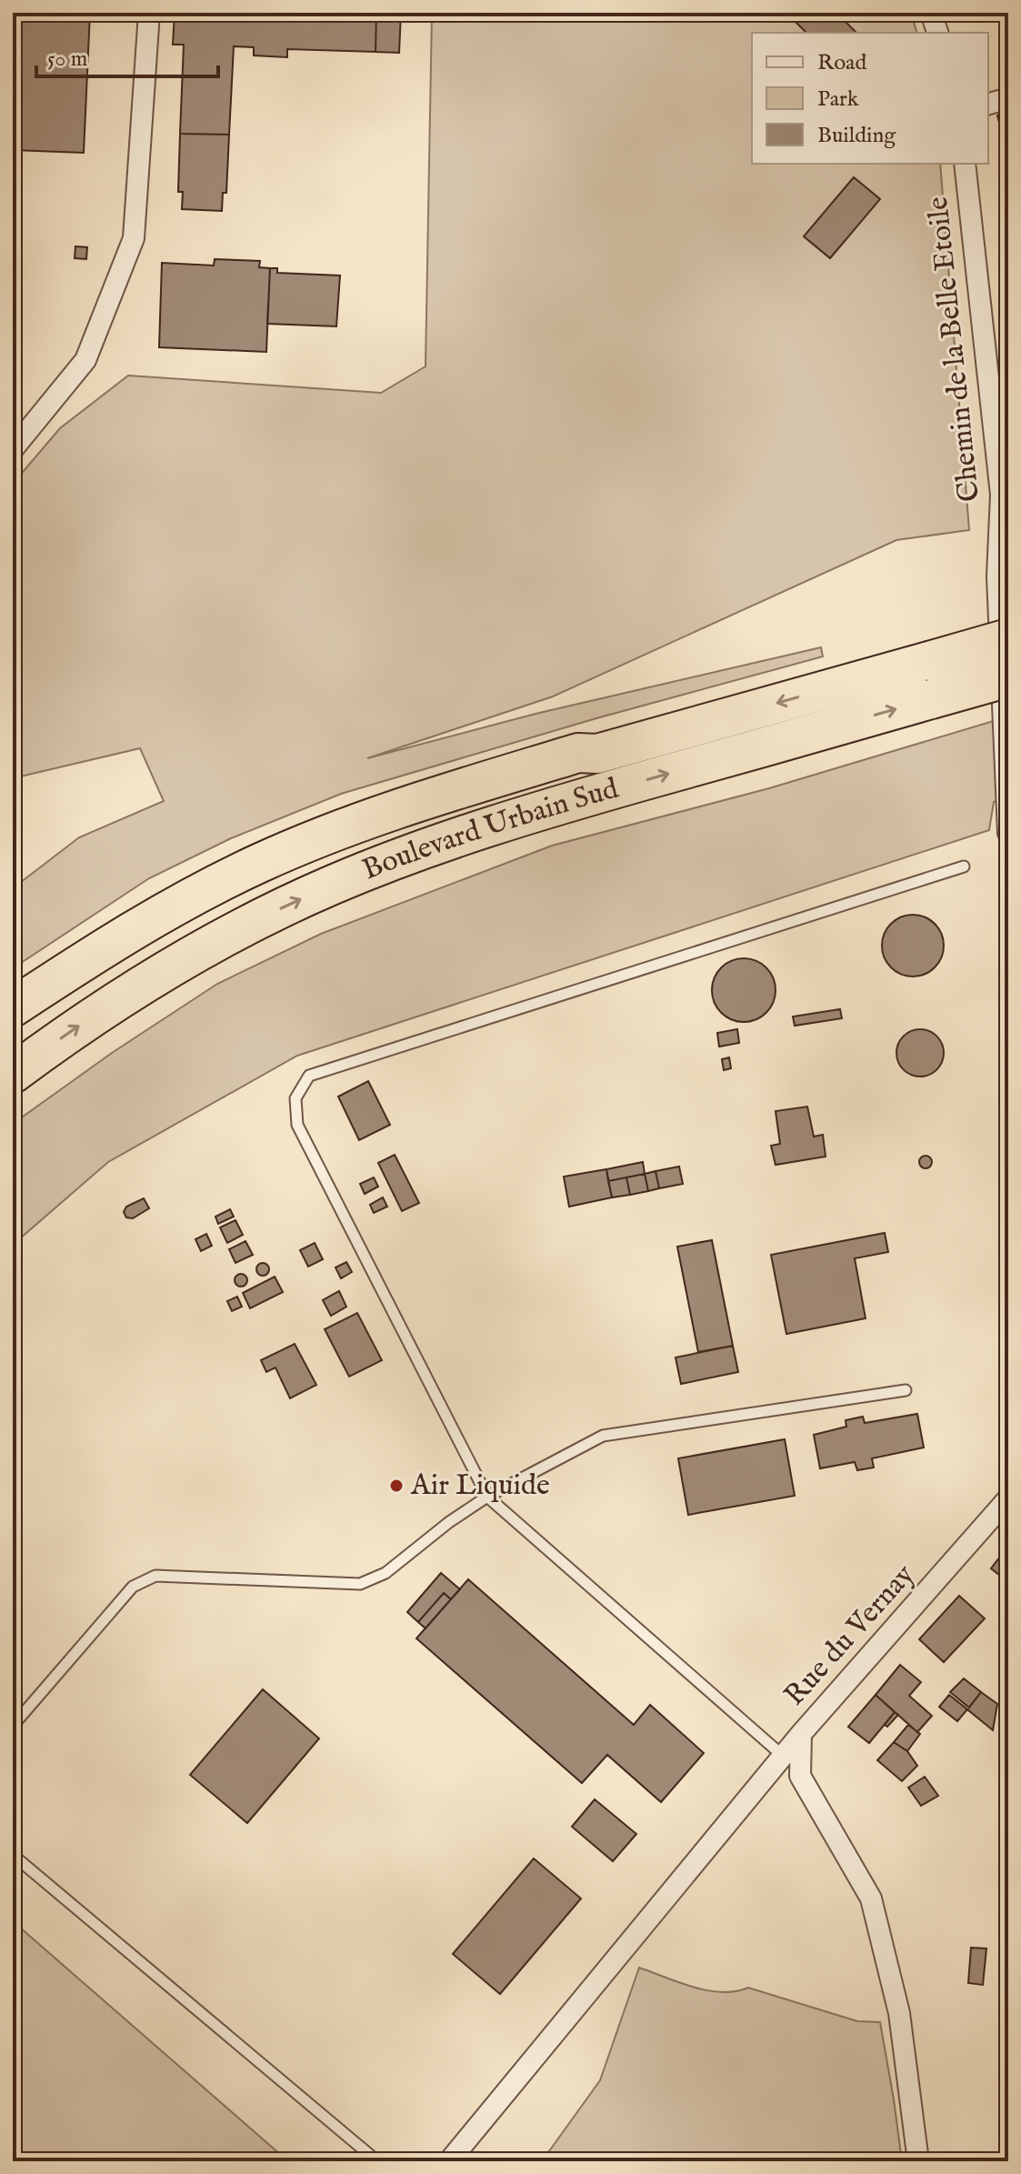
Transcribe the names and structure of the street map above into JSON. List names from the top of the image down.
{
  "streets": {
    "highway": ["Boulevard Urbain Sud"],
    "street": ["Chemin de la Belle Etoile", "Rue du Vernay"]
  },
  "places": ["Air Liquide"],
  "legend": ["Road", "Park", "Building"],
  "scale_bar": "50 m"
}
